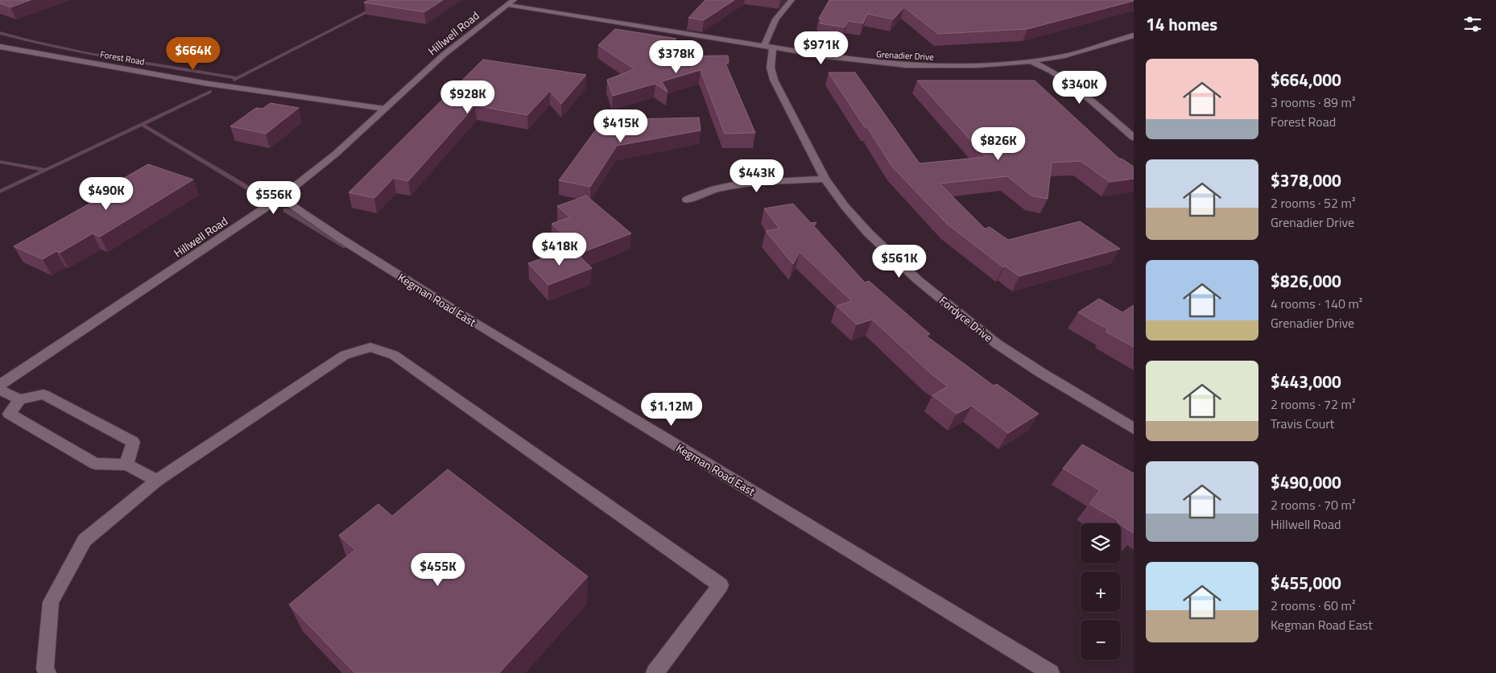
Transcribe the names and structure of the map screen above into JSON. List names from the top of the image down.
{
  "streets": {
    "street": [
      "Hillwell Road",
      "Grenadier Drive",
      "Forest Road",
      "Kegman Road East",
      "Fordyce Drive"
    ]
  },
  "crossings": [
    ["Hillwell Road", "Grenadier Drive"],
    ["Hillwell Road", "Forest Road"],
    ["Hillwell Road", "Kegman Road East"],
    ["Grenadier Drive", "Fordyce Drive"]
  ],
  "page": {
    "heading": "14 homes",
    "price": [
      "$971K",
      "$664K",
      "$378K",
      "$340K",
      "$928K",
      "$415K",
      "$826K",
      "$443K",
      "$490K",
      "$556K",
      "$418K",
      "$561K",
      "$1.12M",
      "$455K"
    ],
    "list": [
      {
        "name": "$664,000",
        "note": "3 rooms · 89 m² · Forest Road"
      },
      {
        "name": "$378,000",
        "note": "2 rooms · 52 m² · Grenadier Drive"
      },
      {
        "name": "$826,000",
        "note": "4 rooms · 140 m² · Grenadier Drive"
      },
      {
        "name": "$443,000",
        "note": "2 rooms · 72 m² · Travis Court"
      },
      {
        "name": "$490,000",
        "note": "2 rooms · 70 m² · Hillwell Road"
      },
      {
        "name": "$455,000",
        "note": "2 rooms · 60 m² · Kegman Road East"
      }
    ],
    "map_buttons": ["+", "−"]
  }
}
